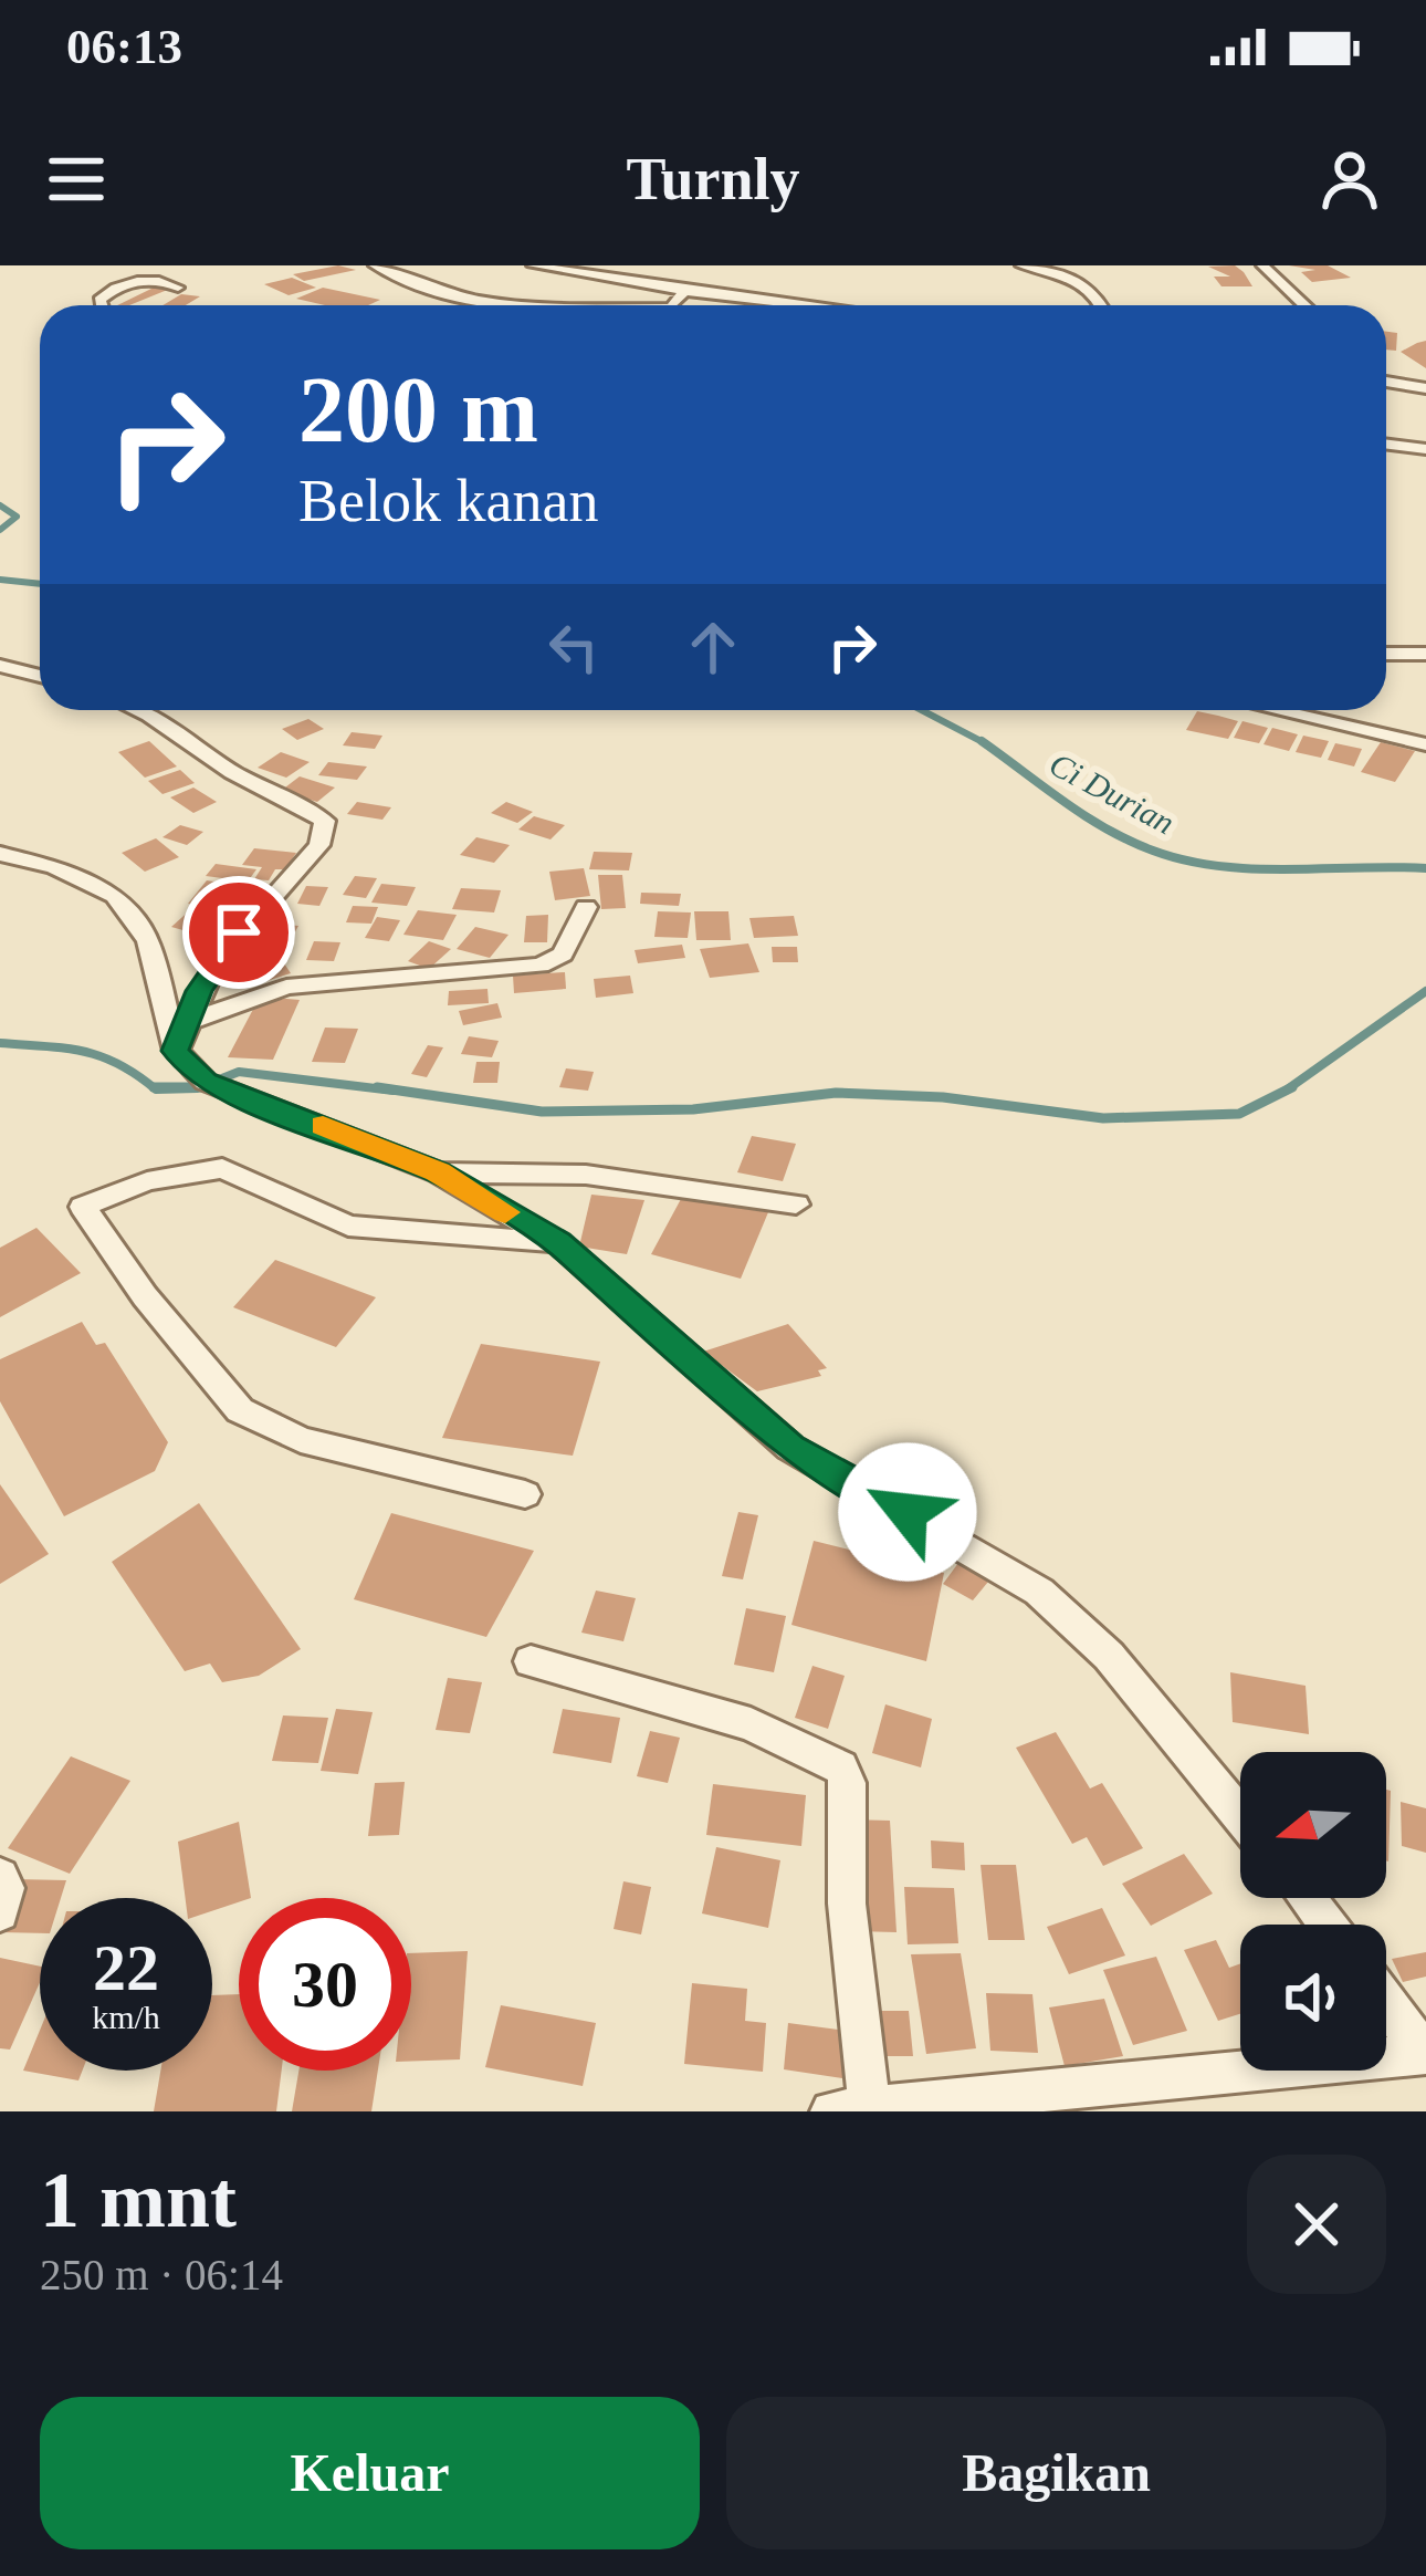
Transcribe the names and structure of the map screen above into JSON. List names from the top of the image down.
{
  "water": ["Ci Durian"],
  "north": "left",
  "page": {
    "status": "06:13",
    "header": "Turnly",
    "turn": ["200 m", "Belok kanan"],
    "speed": "22 km/h",
    "limit": "30",
    "heading": ["1 mnt", "250 m · 06:14"],
    "buttons": ["Keluar", "Bagikan"]
  }
}
